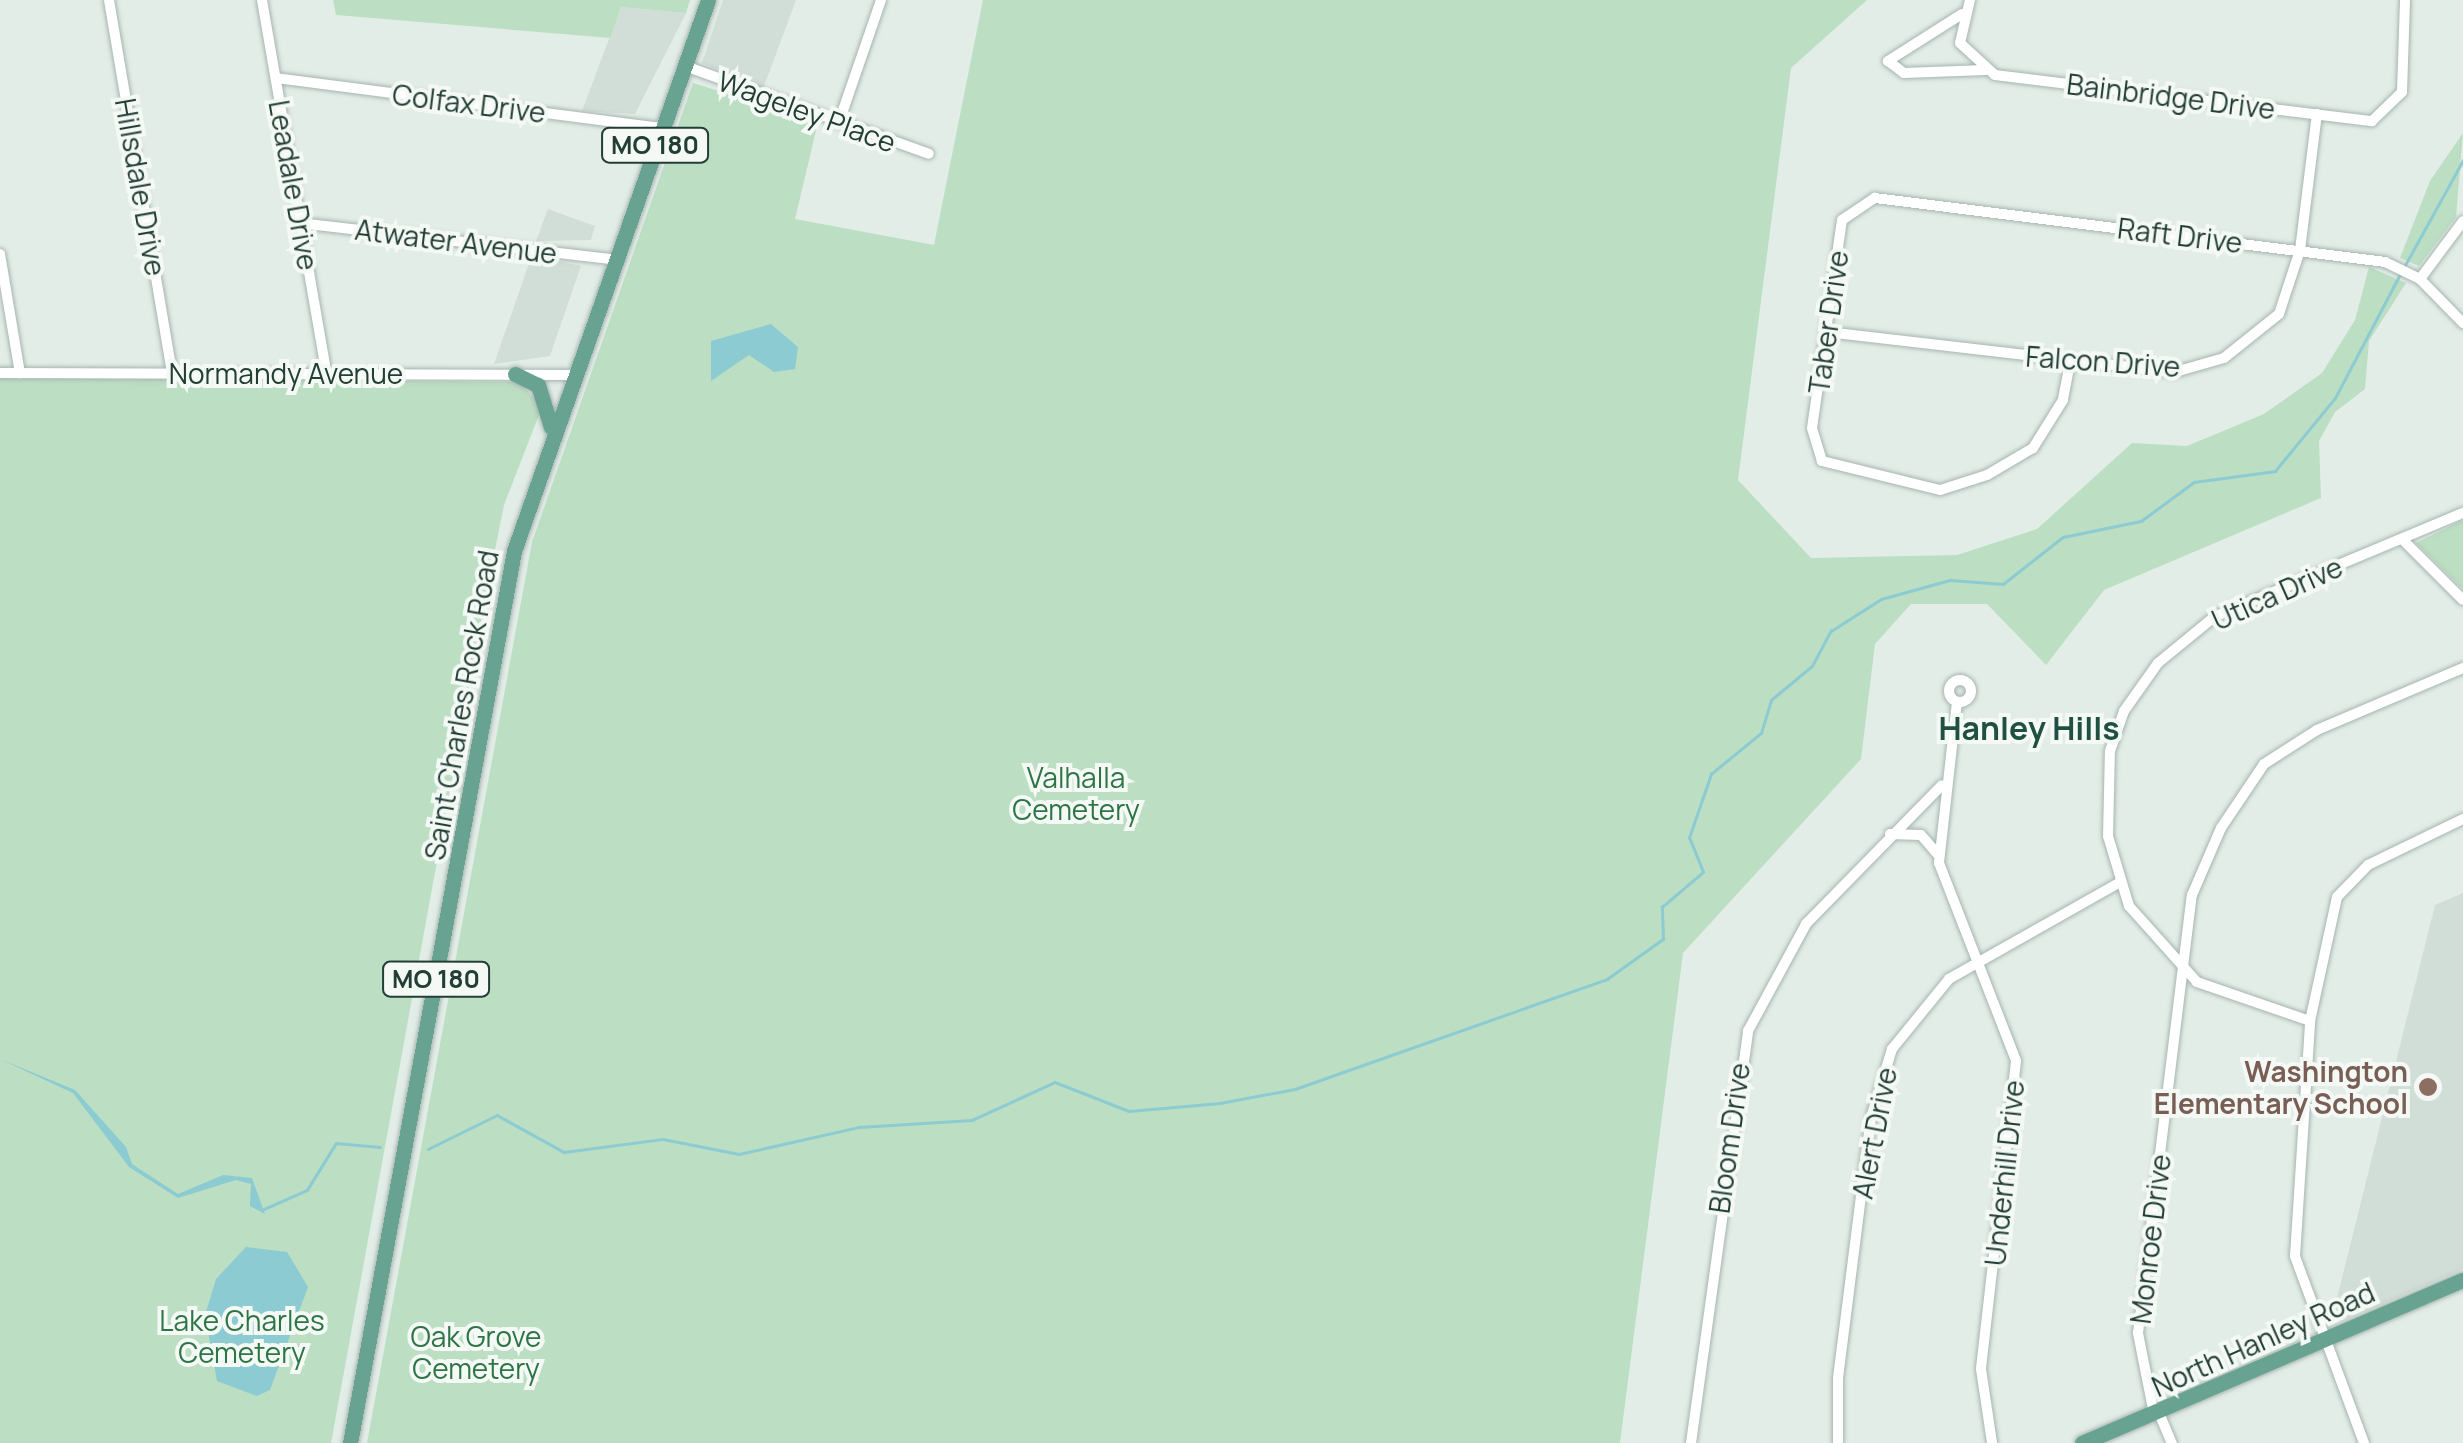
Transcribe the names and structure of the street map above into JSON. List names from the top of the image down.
{
  "streets": {
    "main road": ["MO 180", "Saint Charles Rock Road", "North Hanley Road"],
    "street": [
      "Bainbridge Drive",
      "Colfax Drive",
      "Wageley Place",
      "Leadale Drive",
      "Hillsdale Drive",
      "Raft Drive",
      "Atwater Avenue",
      "Taber Drive",
      "Falcon Drive",
      "Normandy Avenue",
      "Utica Drive",
      "Alert Drive",
      "Bloom Drive",
      "Underhill Drive",
      "Monroe Drive"
    ]
  },
  "crossings": [
    ["Bainbridge Drive", "Falcon Drive"],
    ["Colfax Drive", "Leadale Drive"],
    ["Colfax Drive", "Saint Charles Rock Road"],
    ["Wageley Place", "Saint Charles Rock Road"],
    ["Leadale Drive", "Atwater Avenue"],
    ["Leadale Drive", "Normandy Avenue"],
    ["Hillsdale Drive", "Normandy Avenue"],
    ["Raft Drive", "Taber Drive"],
    ["Raft Drive", "Falcon Drive"],
    ["Atwater Avenue", "Saint Charles Rock Road"],
    ["Taber Drive", "Falcon Drive"],
    ["Normandy Avenue", "Saint Charles Rock Road"],
    ["Utica Drive", "Alert Drive"],
    ["Utica Drive", "Monroe Drive"],
    ["Alert Drive", "Underhill Drive"],
    ["Bloom Drive", "Underhill Drive"],
    ["Monroe Drive", "North Hanley Road"]
  ],
  "districts": ["Hanley Hills"],
  "parks": ["Valhalla Cemetery", "Lake Charles Cemetery", "Oak Grove Cemetery"],
  "places": ["Washington Elementary School"]
}
